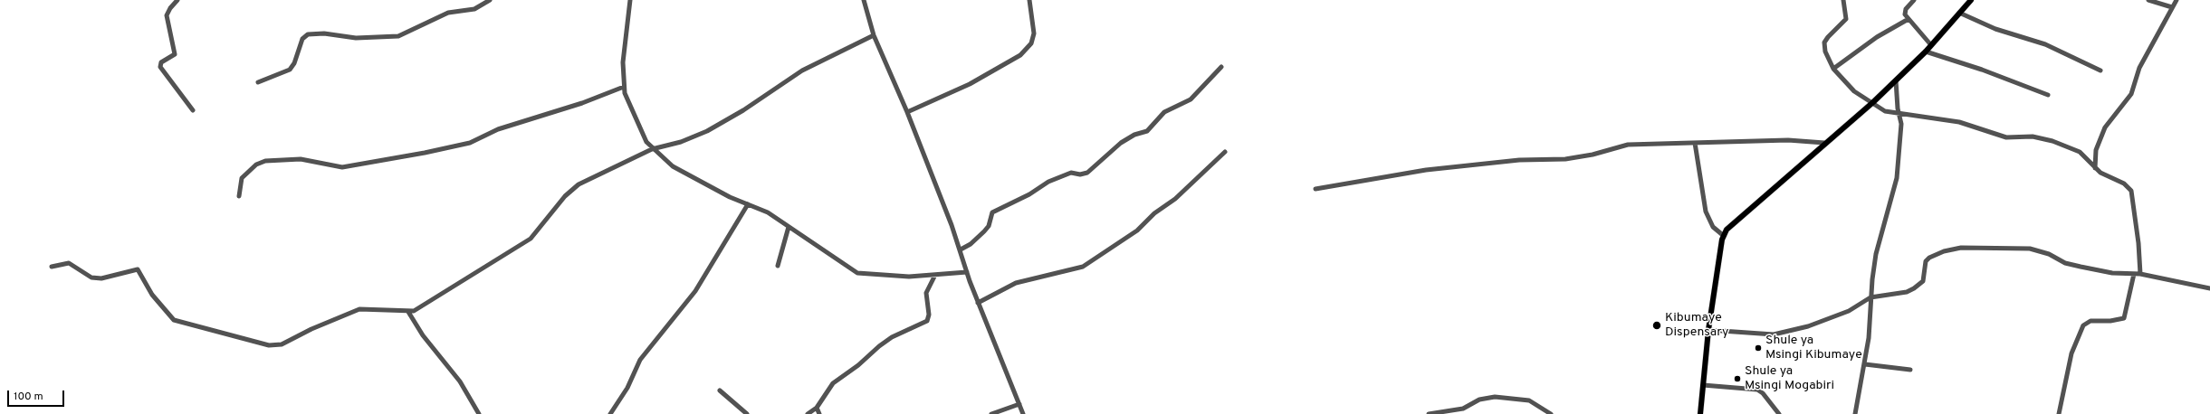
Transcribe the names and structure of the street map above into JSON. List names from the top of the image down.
{
  "places": ["Kibumaye Dispensary", "Shule ya Msingi Kibumaye", "Shule ya Msingi Mogabiri"],
  "scale_bar": "100 m"
}
